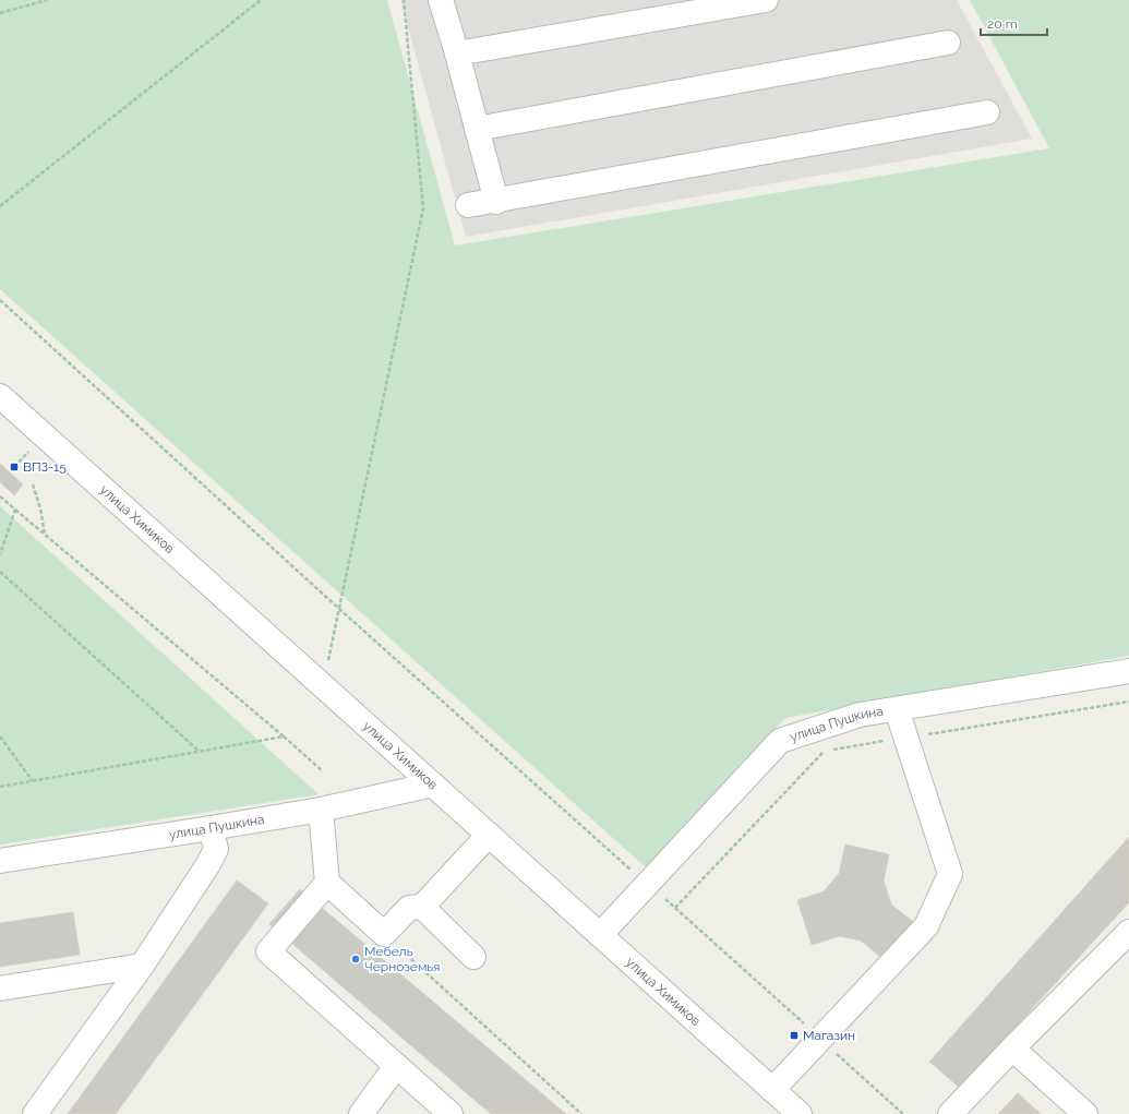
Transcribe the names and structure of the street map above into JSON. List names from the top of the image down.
{
  "streets": {
    "street": ["улица Химиков", "улица Пушкина"]
  },
  "crossings": [
    ["улица Химиков", "улица Пушкина"]
  ],
  "places": {
    "transit": ["ВПЗ-15", "Магазин"],
    "other": ["Мебель Черноземья"]
  },
  "scale_bar": "20 m"
}
